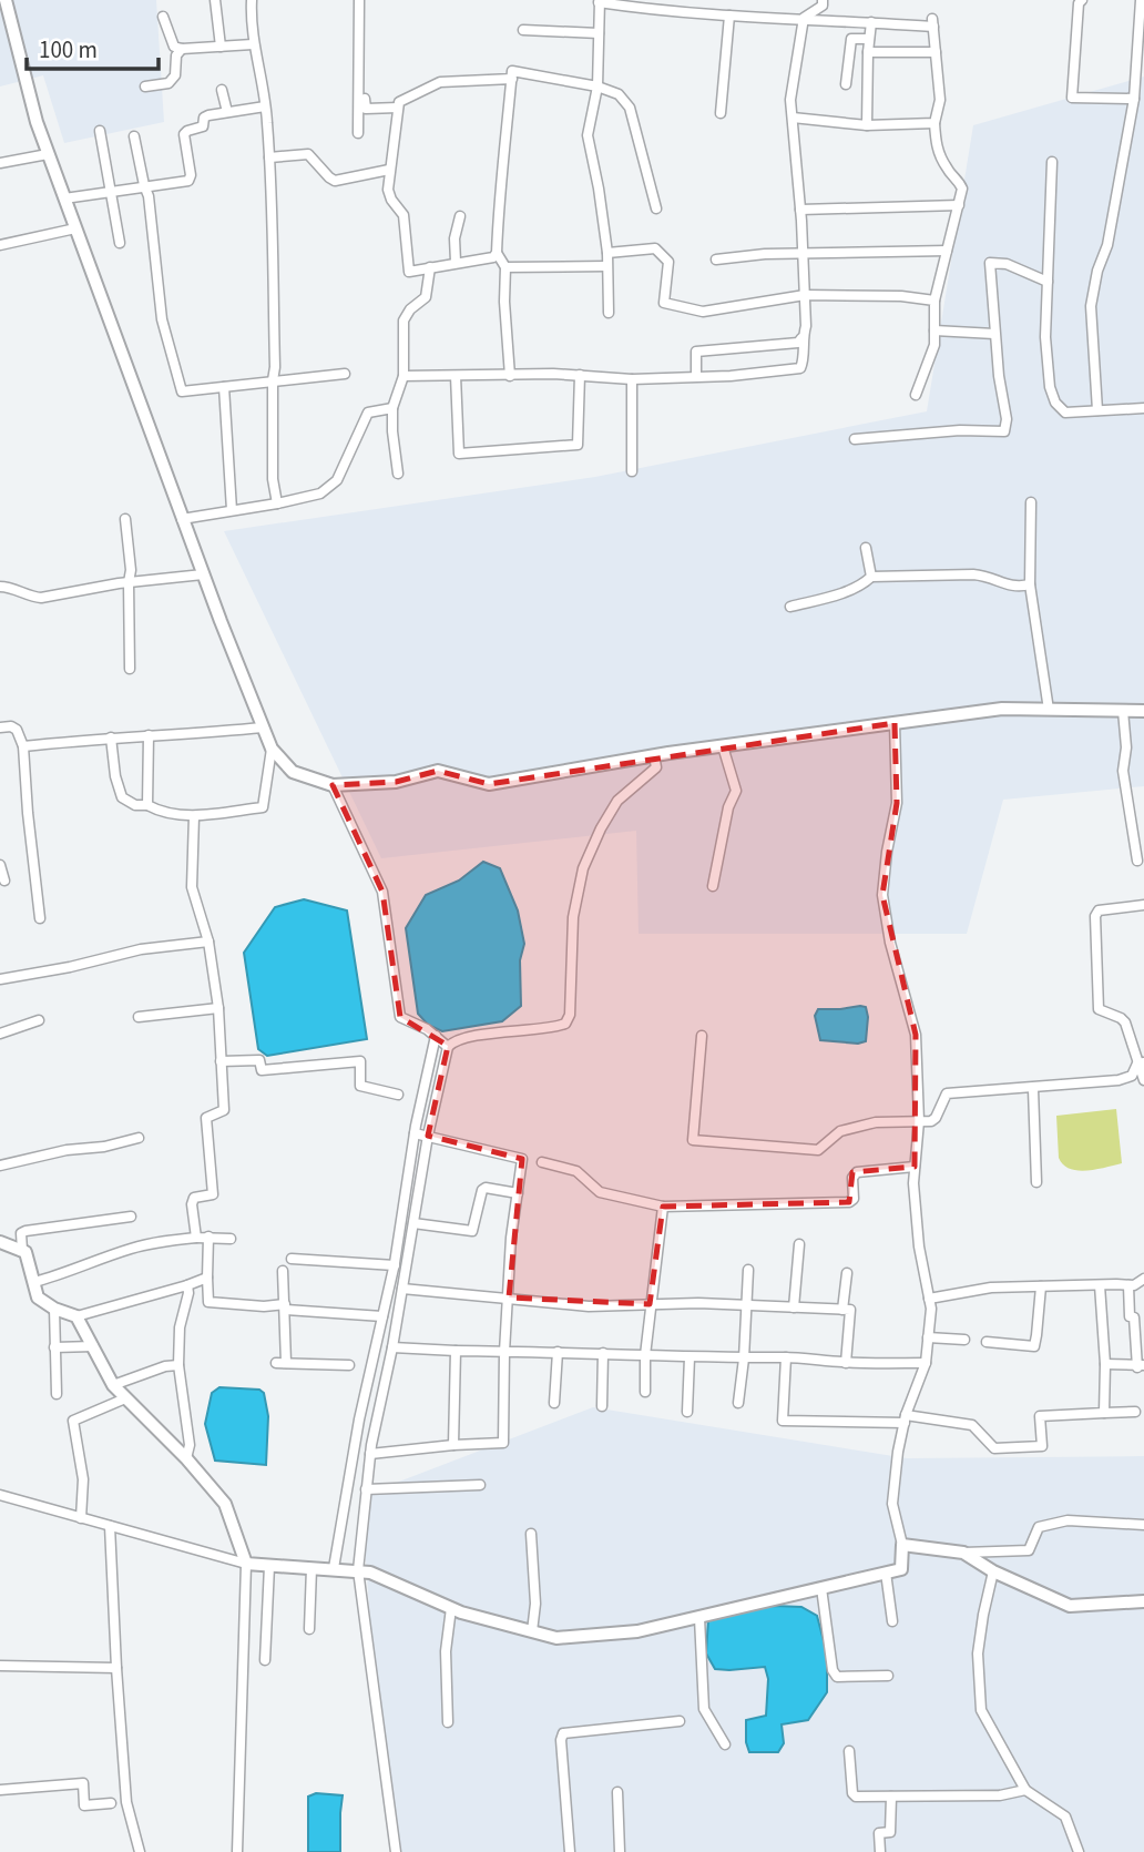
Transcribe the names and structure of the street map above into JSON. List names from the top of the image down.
{
  "scale_bar": "100 m"
}
